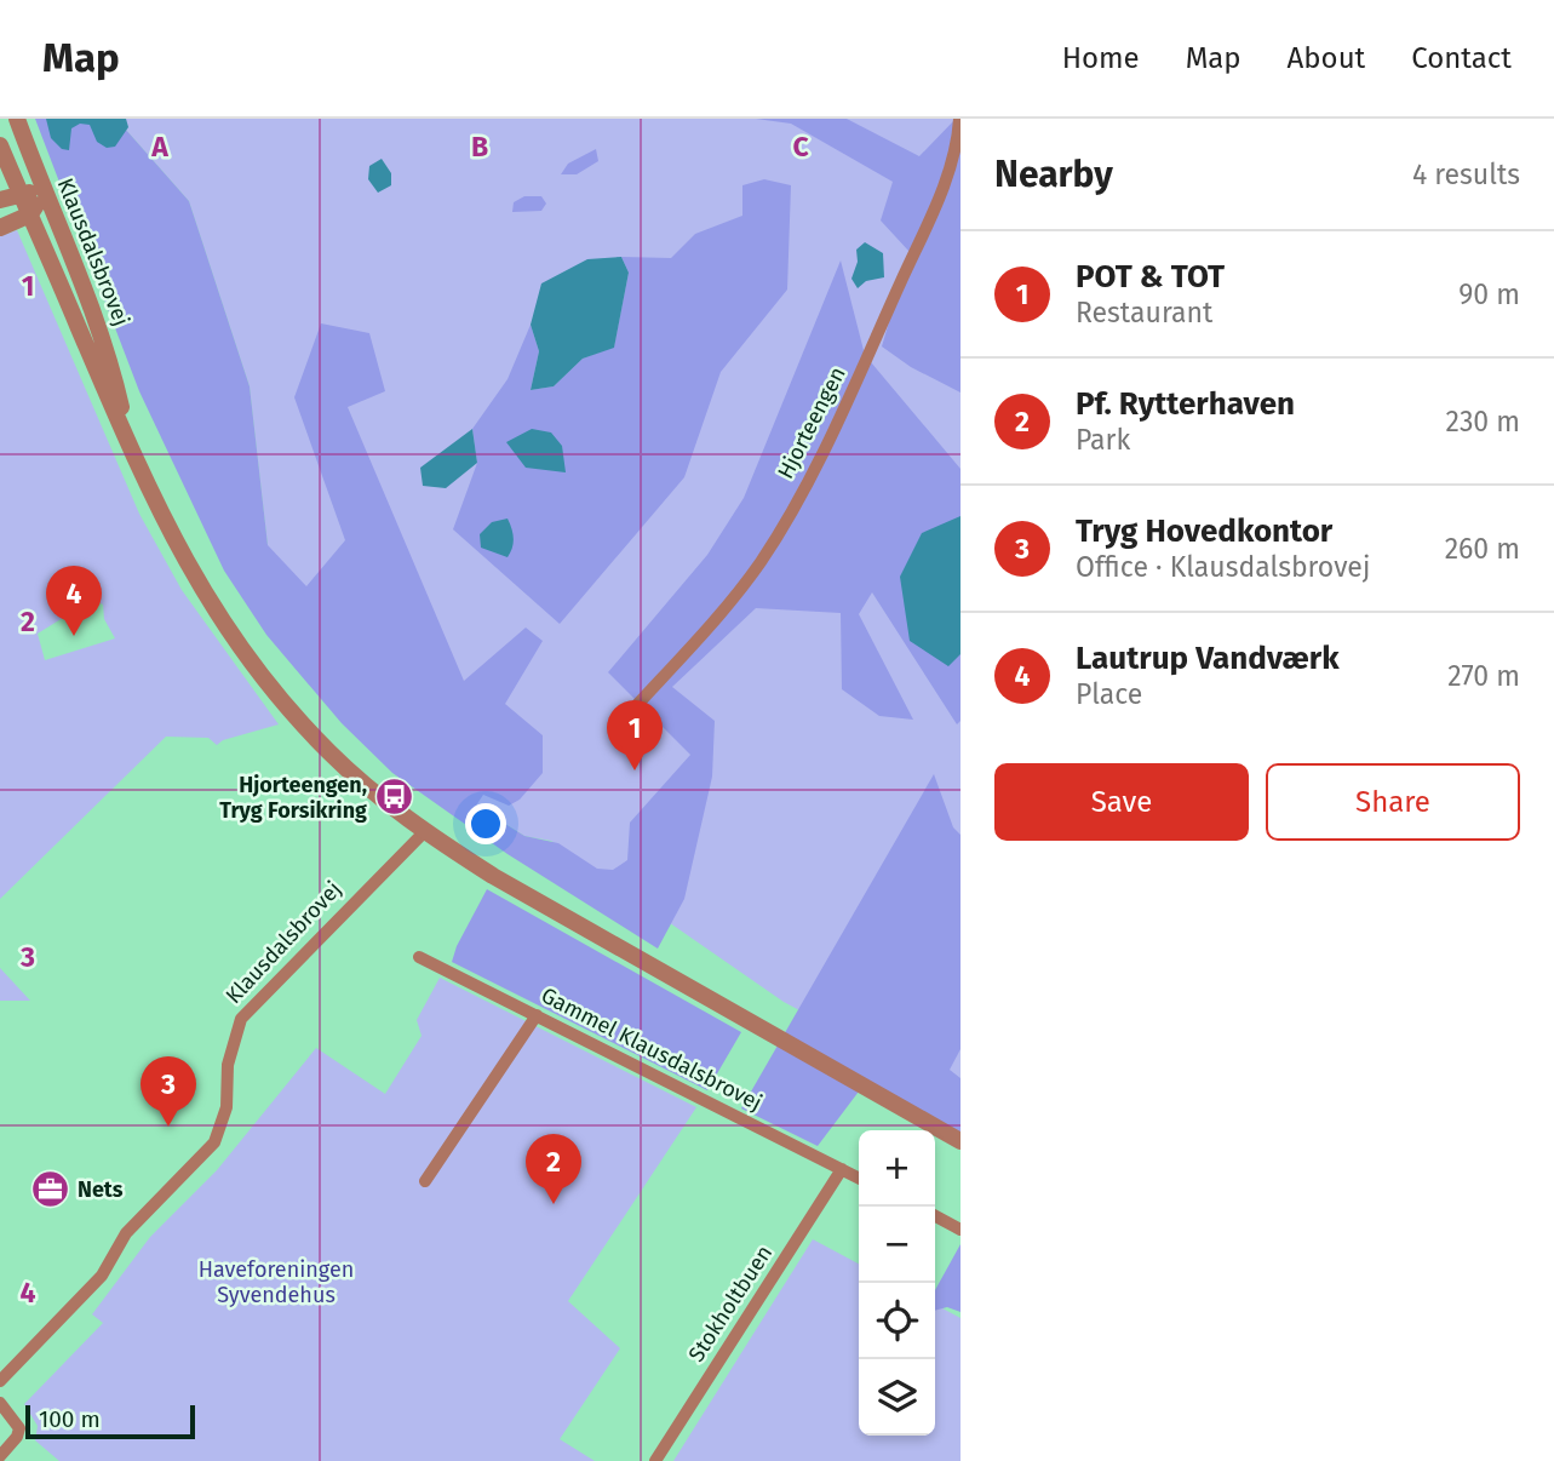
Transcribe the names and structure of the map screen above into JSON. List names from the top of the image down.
{
  "streets": {
    "street": [
      "Klausdalsbrovej",
      "Hjorteengen",
      "Gammel Klausdalsbrovej",
      "Stokholtbuen"
    ]
  },
  "crossings": [
    ["Gammel Klausdalsbrovej", "Stokholtbuen"]
  ],
  "parks": ["Haveforeningen Syvendehus"],
  "places": {
    "bus stop": ["Hjorteengen, Tryg Forsikring"],
    "office": ["Nets"]
  },
  "scale_bar": "100 m",
  "page": {
    "header": "Map",
    "nav": [
      "Home",
      "Map",
      "About",
      "Contact"
    ],
    "heading": ["Nearby", "4 results"],
    "list": [
      {
        "mark": "1",
        "name": "POT & TOT",
        "note": "Restaurant",
        "value": "90 m"
      },
      {
        "mark": "2",
        "name": "Pf. Rytterhaven",
        "note": "Park",
        "value": "230 m"
      },
      {
        "mark": "3",
        "name": "Tryg Hovedkontor",
        "note": "Office · Klausdalsbrovej",
        "value": "260 m"
      },
      {
        "mark": "4",
        "name": "Lautrup Vandværk",
        "note": "Place",
        "value": "270 m"
      }
    ],
    "pins": [
      "4",
      "1",
      "3",
      "2"
    ],
    "buttons": ["Save", "Share"],
    "map_buttons": ["+", "−"],
    "scale": "100 m"
  },
  "grid": {
    "columns": ["A", "B", "C"],
    "rows": [
      "1",
      "2",
      "3",
      "4"
    ]
  }
}
